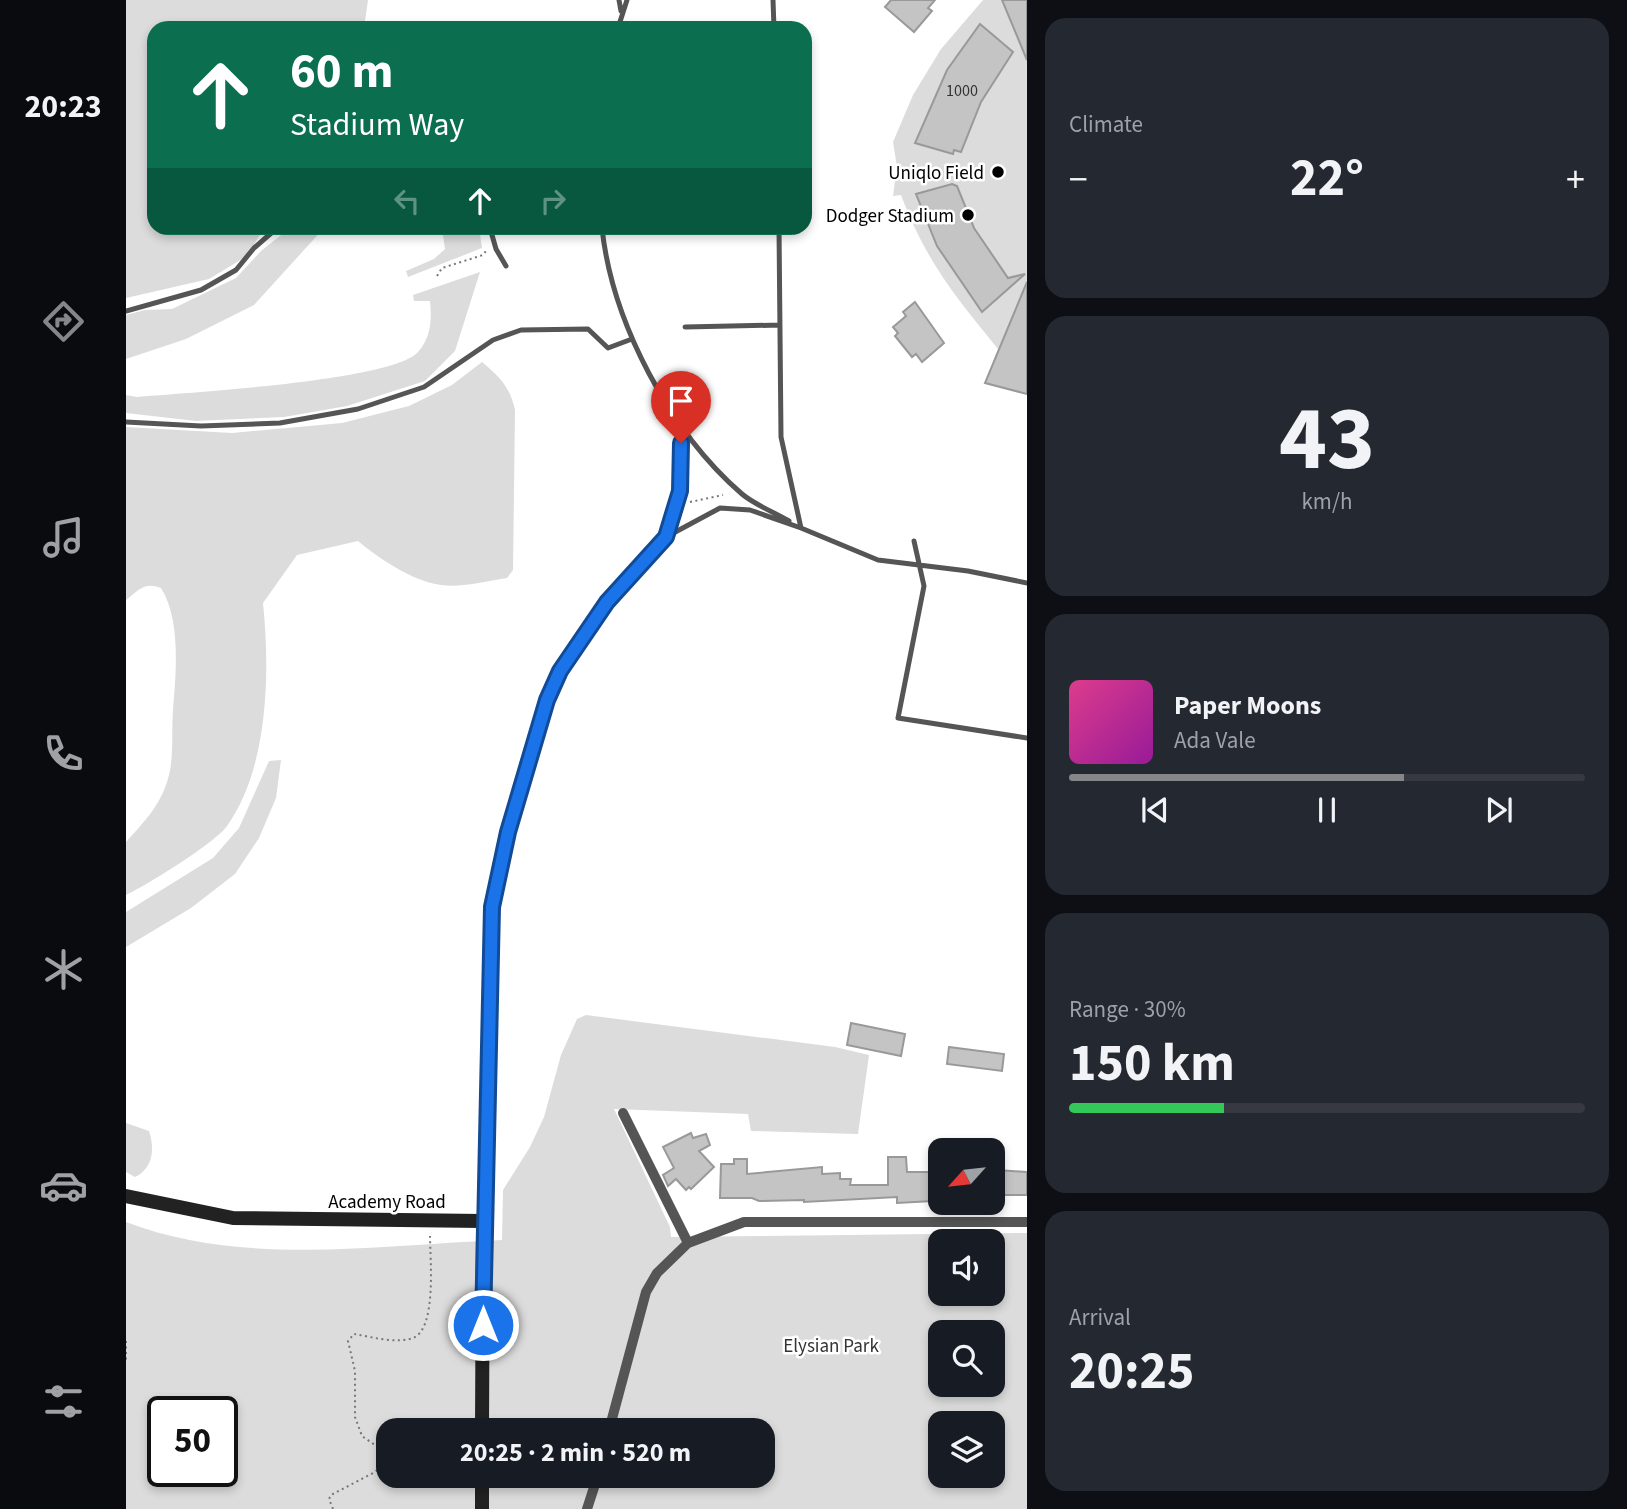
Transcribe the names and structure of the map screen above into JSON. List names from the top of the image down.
{
  "streets": {
    "main road": ["Academy Road"]
  },
  "parks": ["Elysian Park"],
  "places": ["Uniqlo Field", "Dodger Stadium"],
  "house_numbers": ["1000"],
  "north": "bottom left",
  "page": {
    "tabs": "20:23",
    "tile": [
      "Climate",
      ["43", "km/h"],
      ["Range · 30%", "150 km"],
      ["Arrival", "20:25"]
    ],
    "turn": ["60 m", "Stadium Way"],
    "heat": ["−", "22°", "+"],
    "song": ["Paper Moons", "Ada Vale"],
    "limit": "50",
    "trip": "20:25 · 2 min · 520 m"
  }
}
